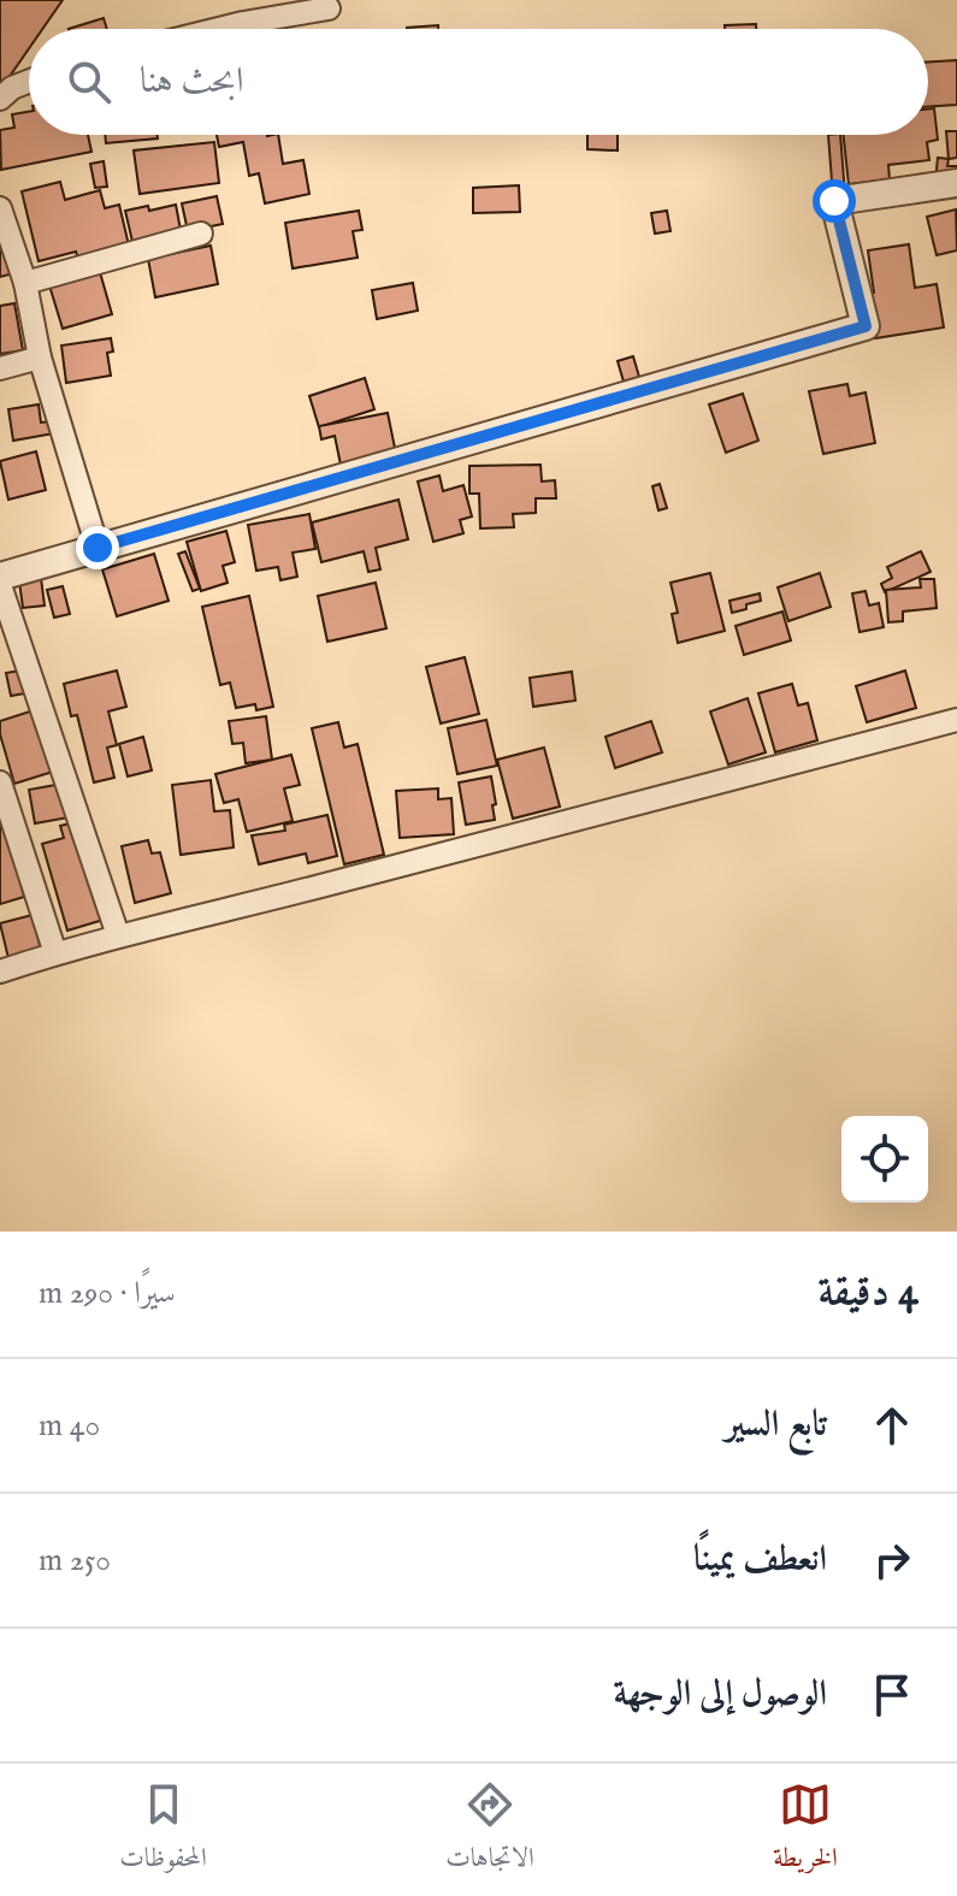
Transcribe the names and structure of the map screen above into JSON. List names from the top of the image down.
{
  "page": {
    "search": "ابحث هنا",
    "heading": ["4 دقيقة", "سيرًا · 290 m"],
    "list": [
      ["تابع السير", "40 m"],
      ["انعطف يمينًا", "250 m"],
      "الوصول إلى الوجهة"
    ],
    "nav": ["الخريطة", "الاتجاهات", "المحفوظات"]
  }
}
